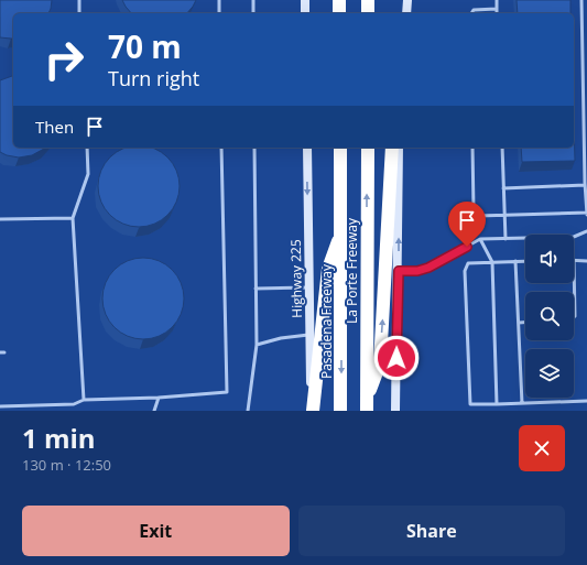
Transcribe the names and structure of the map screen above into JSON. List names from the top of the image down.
{
  "streets": {
    "highway": ["La Porte Freeway", "Pasadena Freeway"],
    "main road": ["Highway 225"]
  },
  "crossings": [
    ["La Porte Freeway", "Pasadena Freeway"]
  ],
  "one_way": ["Highway 225"],
  "page": {
    "turn": ["70 m", "Turn right"],
    "then": "Then",
    "heading": ["1 min", "130 m · 12:50"],
    "buttons": ["Exit", "Share"]
  }
}
